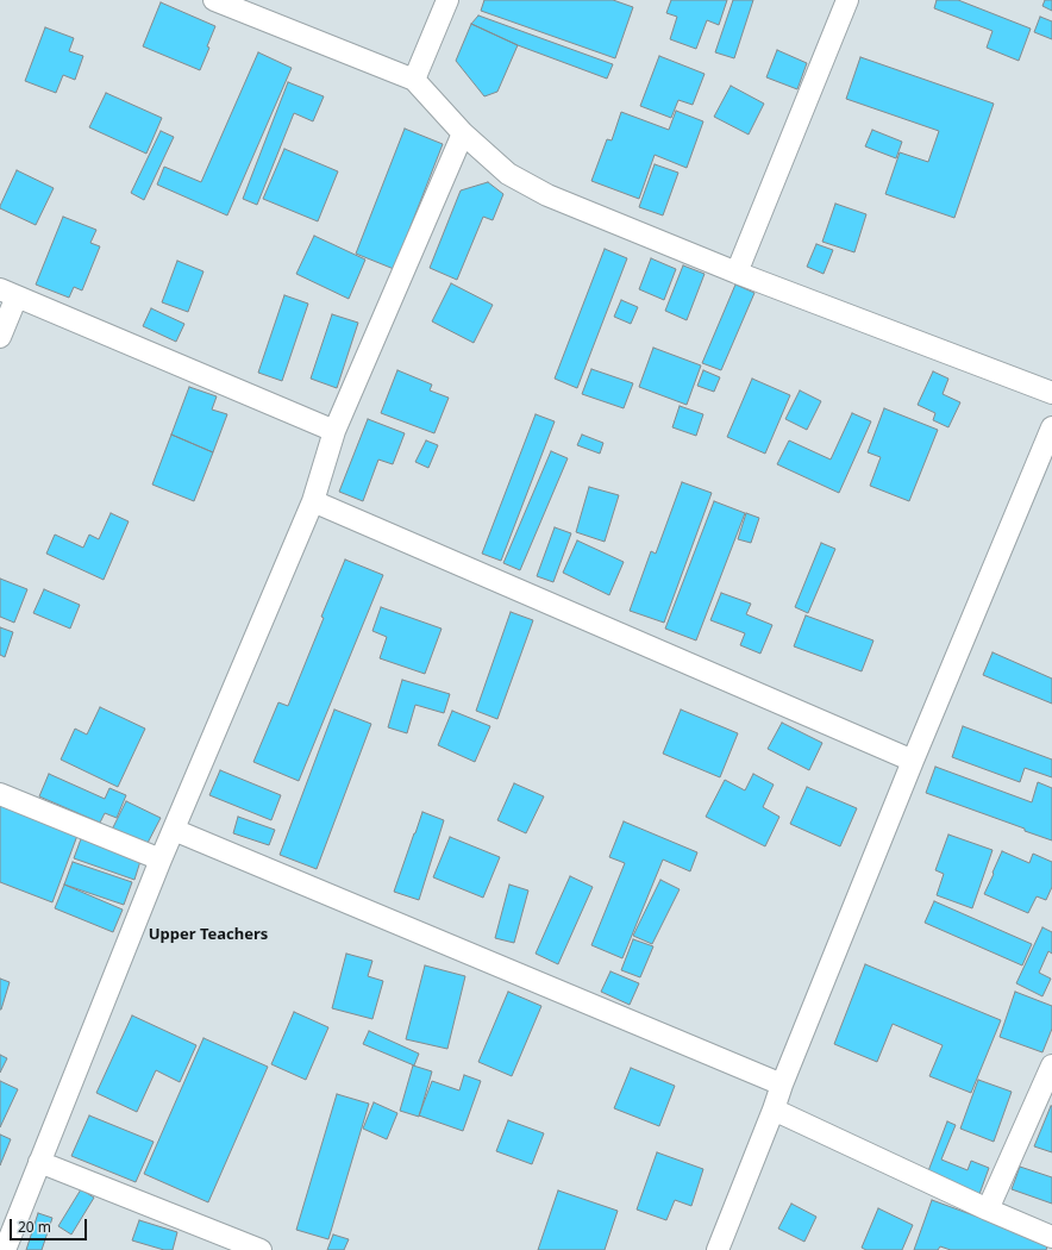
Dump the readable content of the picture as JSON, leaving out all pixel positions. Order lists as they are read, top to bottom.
{
  "districts": ["Upper Teachers"],
  "scale_bar": "20 m"
}
